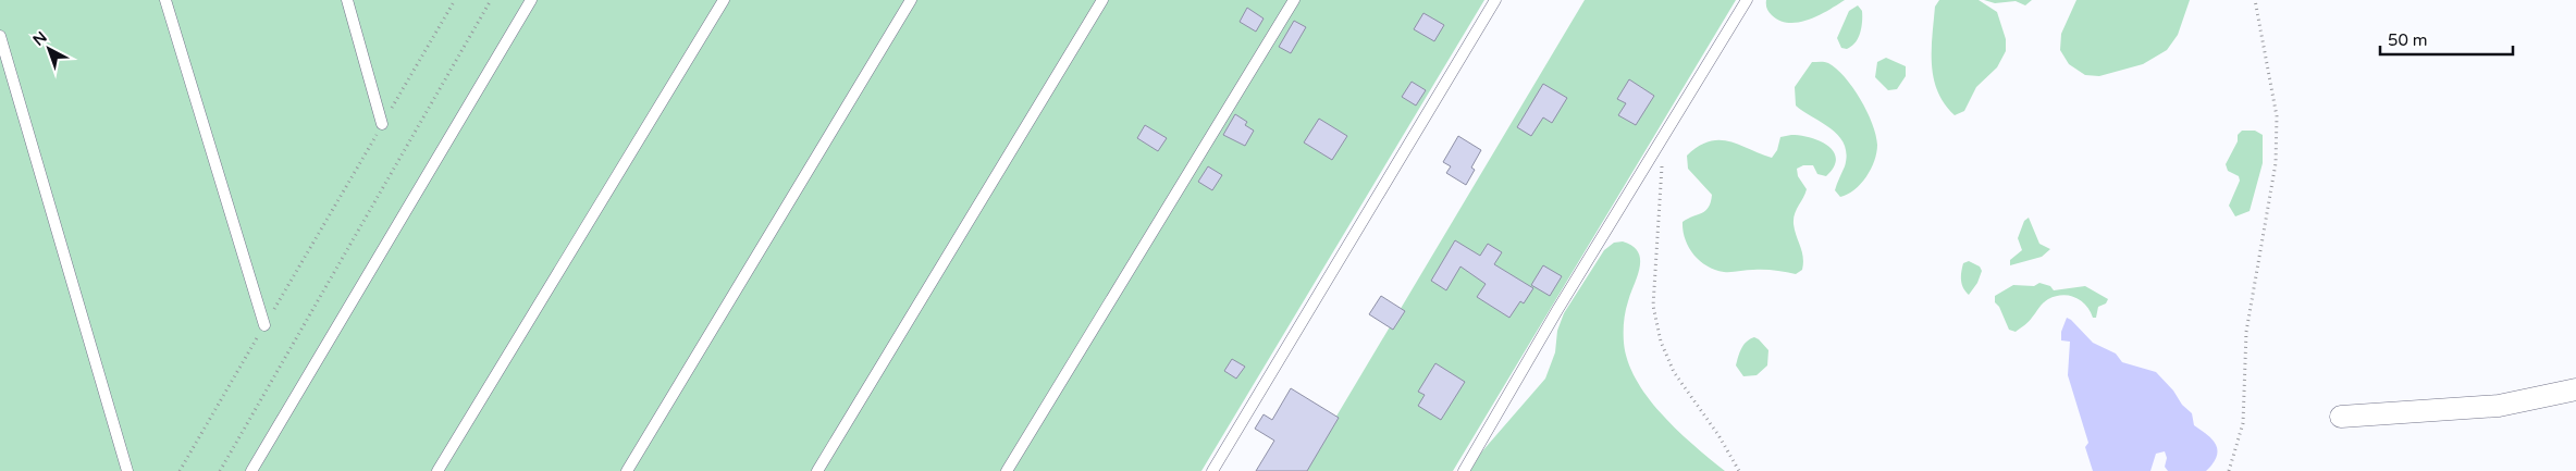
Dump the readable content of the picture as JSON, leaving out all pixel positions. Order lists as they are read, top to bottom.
{
  "scale_bar": "50 m",
  "north": "top left"
}
